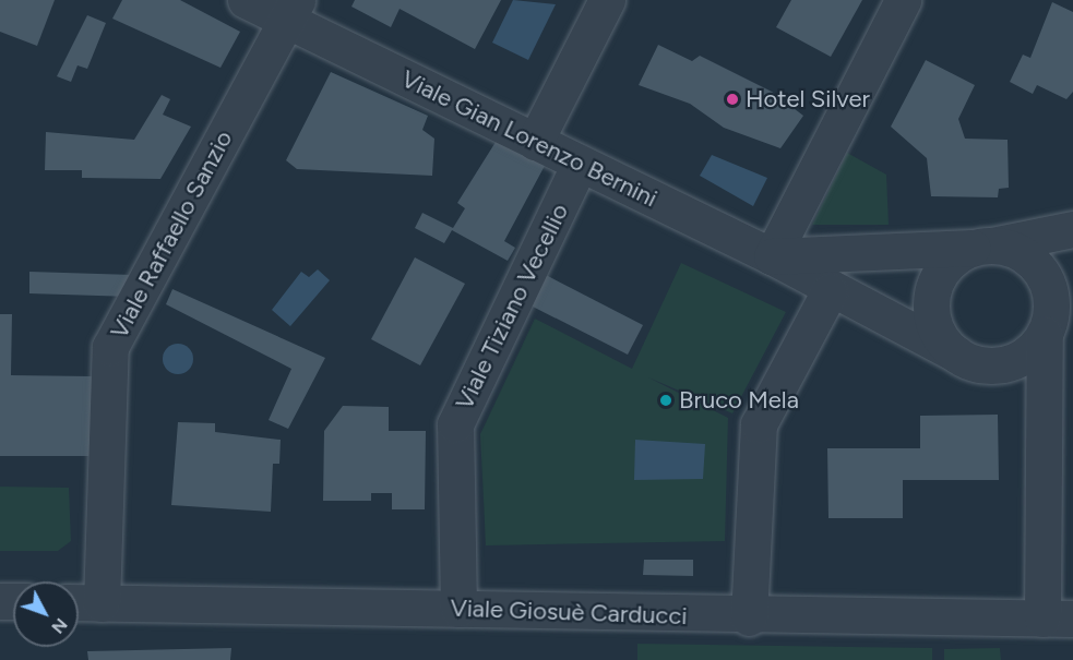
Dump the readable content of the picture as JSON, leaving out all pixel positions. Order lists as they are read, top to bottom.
{
  "streets": {
    "street": [
      "Viale Gian Lorenzo Bernini",
      "Viale Raffaello Sanzio",
      "Viale Tiziano Vecellio",
      "Viale Giosuè Carducci"
    ]
  },
  "crossings": [
    ["Viale Gian Lorenzo Bernini", "Viale Raffaello Sanzio"],
    ["Viale Gian Lorenzo Bernini", "Viale Tiziano Vecellio"],
    ["Viale Raffaello Sanzio", "Viale Giosuè Carducci"],
    ["Viale Tiziano Vecellio", "Viale Giosuè Carducci"]
  ],
  "places": ["Hotel Silver", "Bruco Mela"],
  "north": "bottom right"
}
